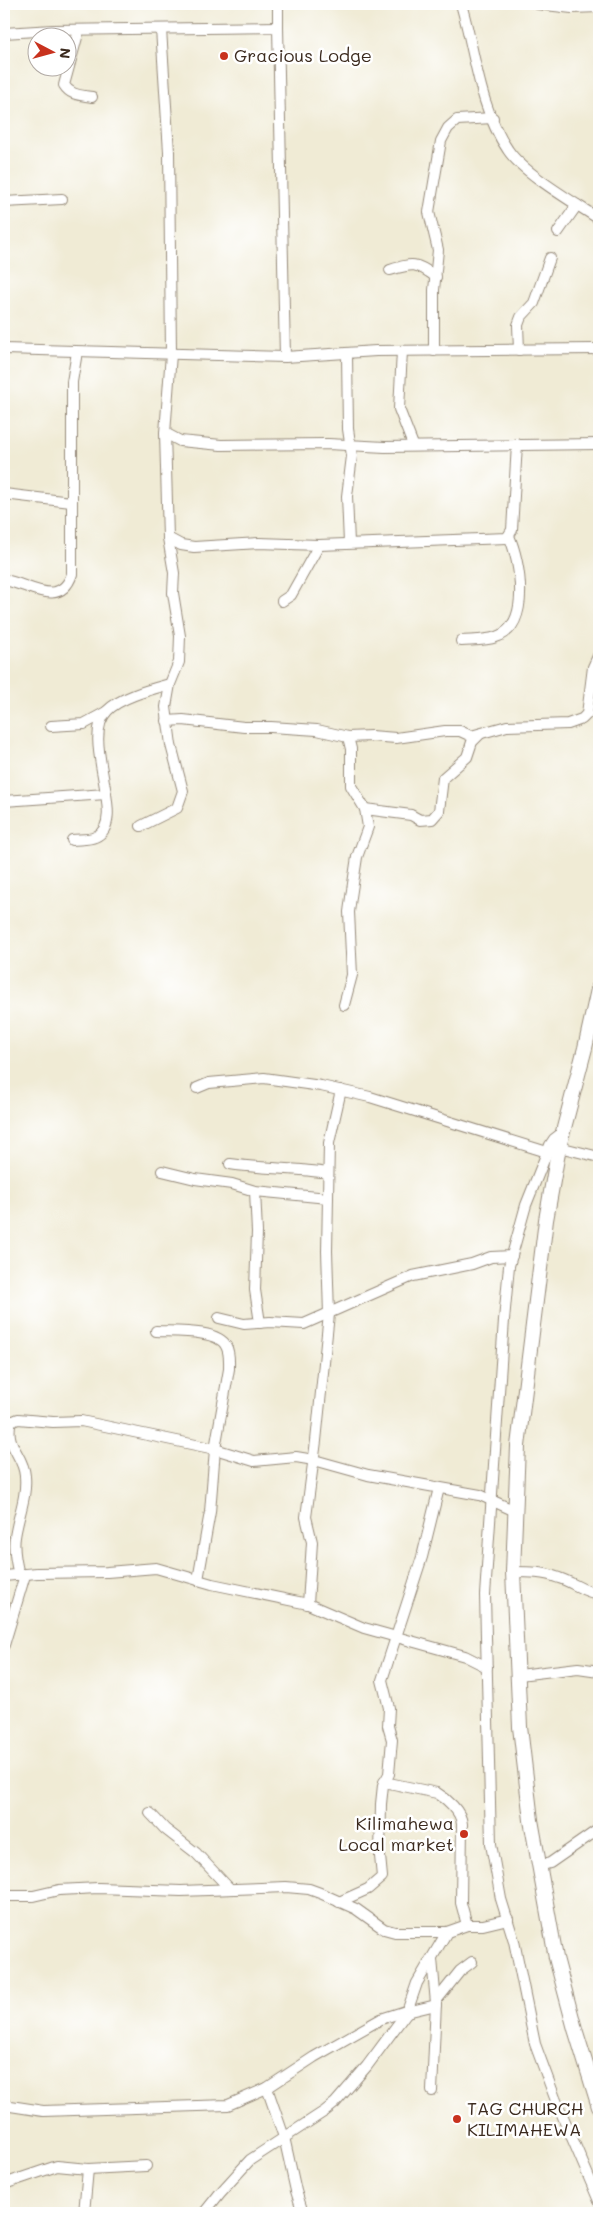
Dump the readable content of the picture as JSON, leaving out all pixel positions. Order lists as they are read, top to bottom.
{
  "places": ["Gracious Lodge", "Kilimahewa Local market", "TAG CHURCH KILIMAHEWA"],
  "north": "right"
}
